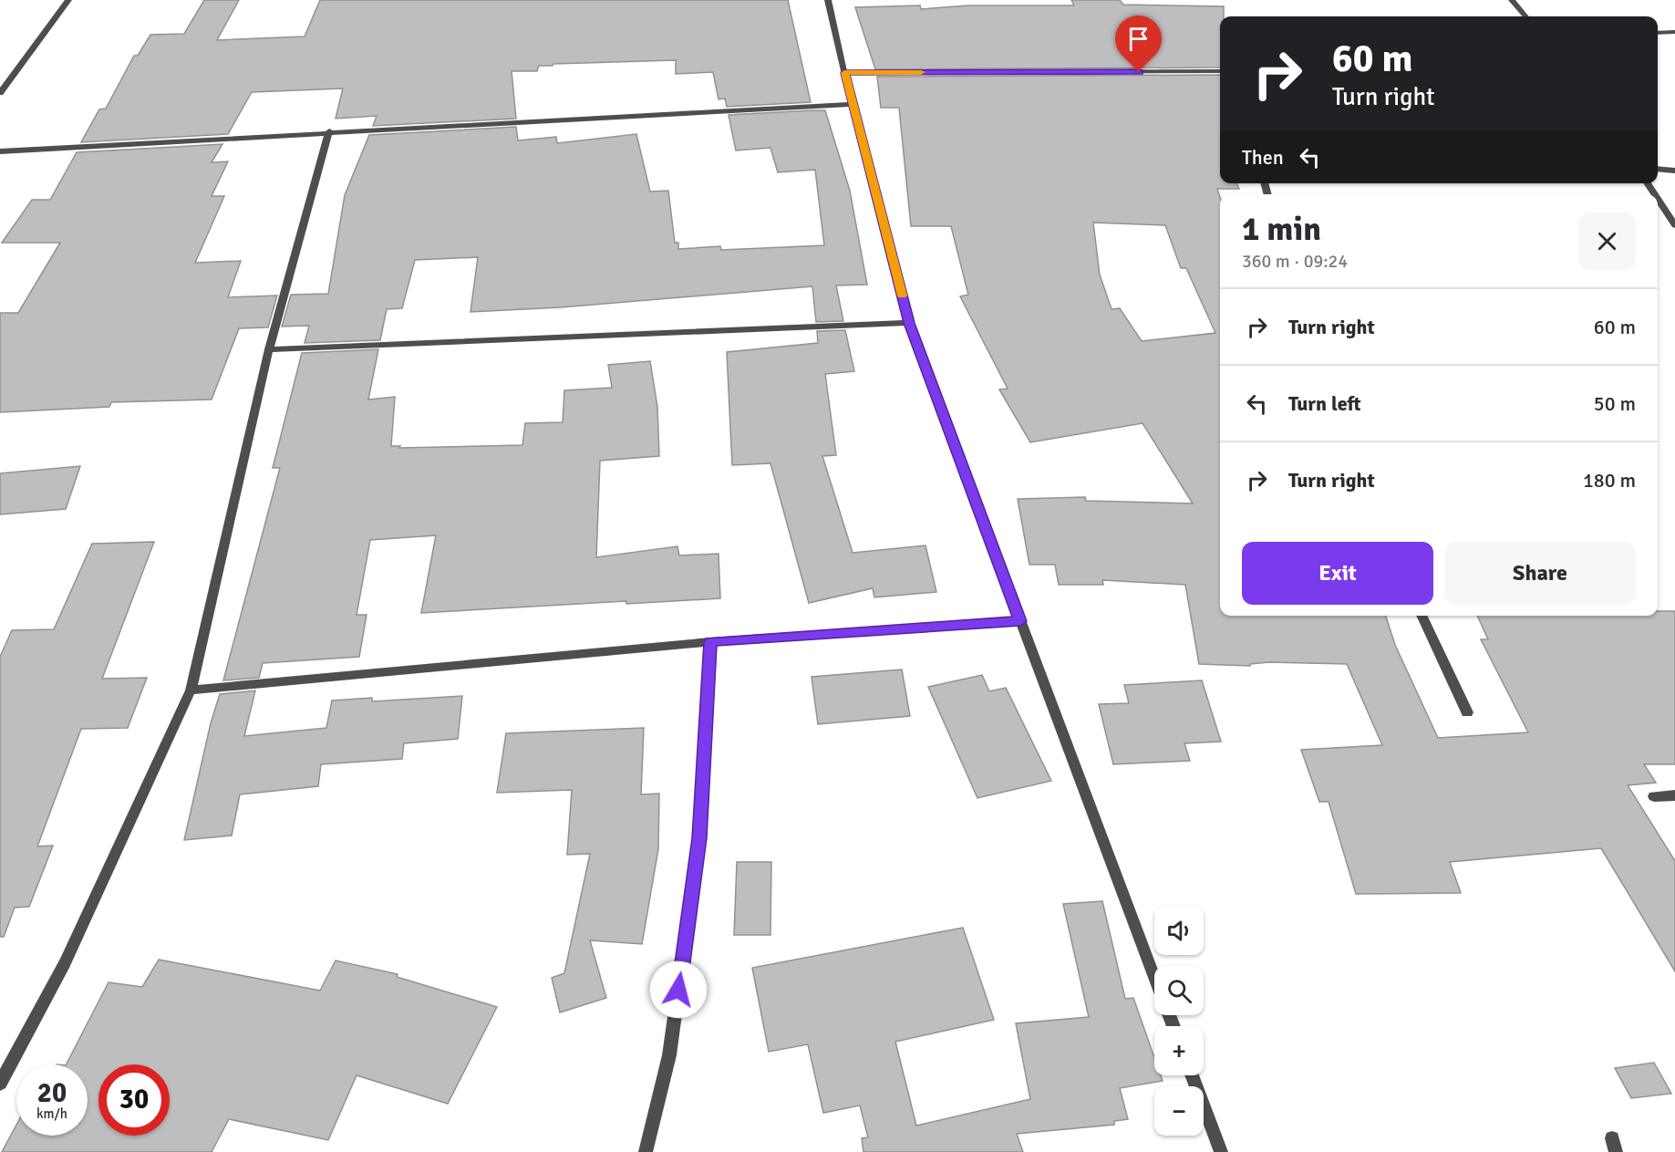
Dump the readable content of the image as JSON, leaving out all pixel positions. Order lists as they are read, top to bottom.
{
  "page": {
    "turn": ["60 m", "Turn right"],
    "then": "Then",
    "heading": ["1 min", "360 m · 09:24"],
    "list": [
      {
        "name": "Turn right",
        "value": "60 m"
      },
      {
        "name": "Turn left",
        "value": "50 m"
      },
      {
        "name": "Turn right",
        "value": "180 m"
      }
    ],
    "buttons": ["Exit", "Share"],
    "map_buttons": ["+", "−"],
    "speed": "20 km/h",
    "limit": "30"
  }
}
